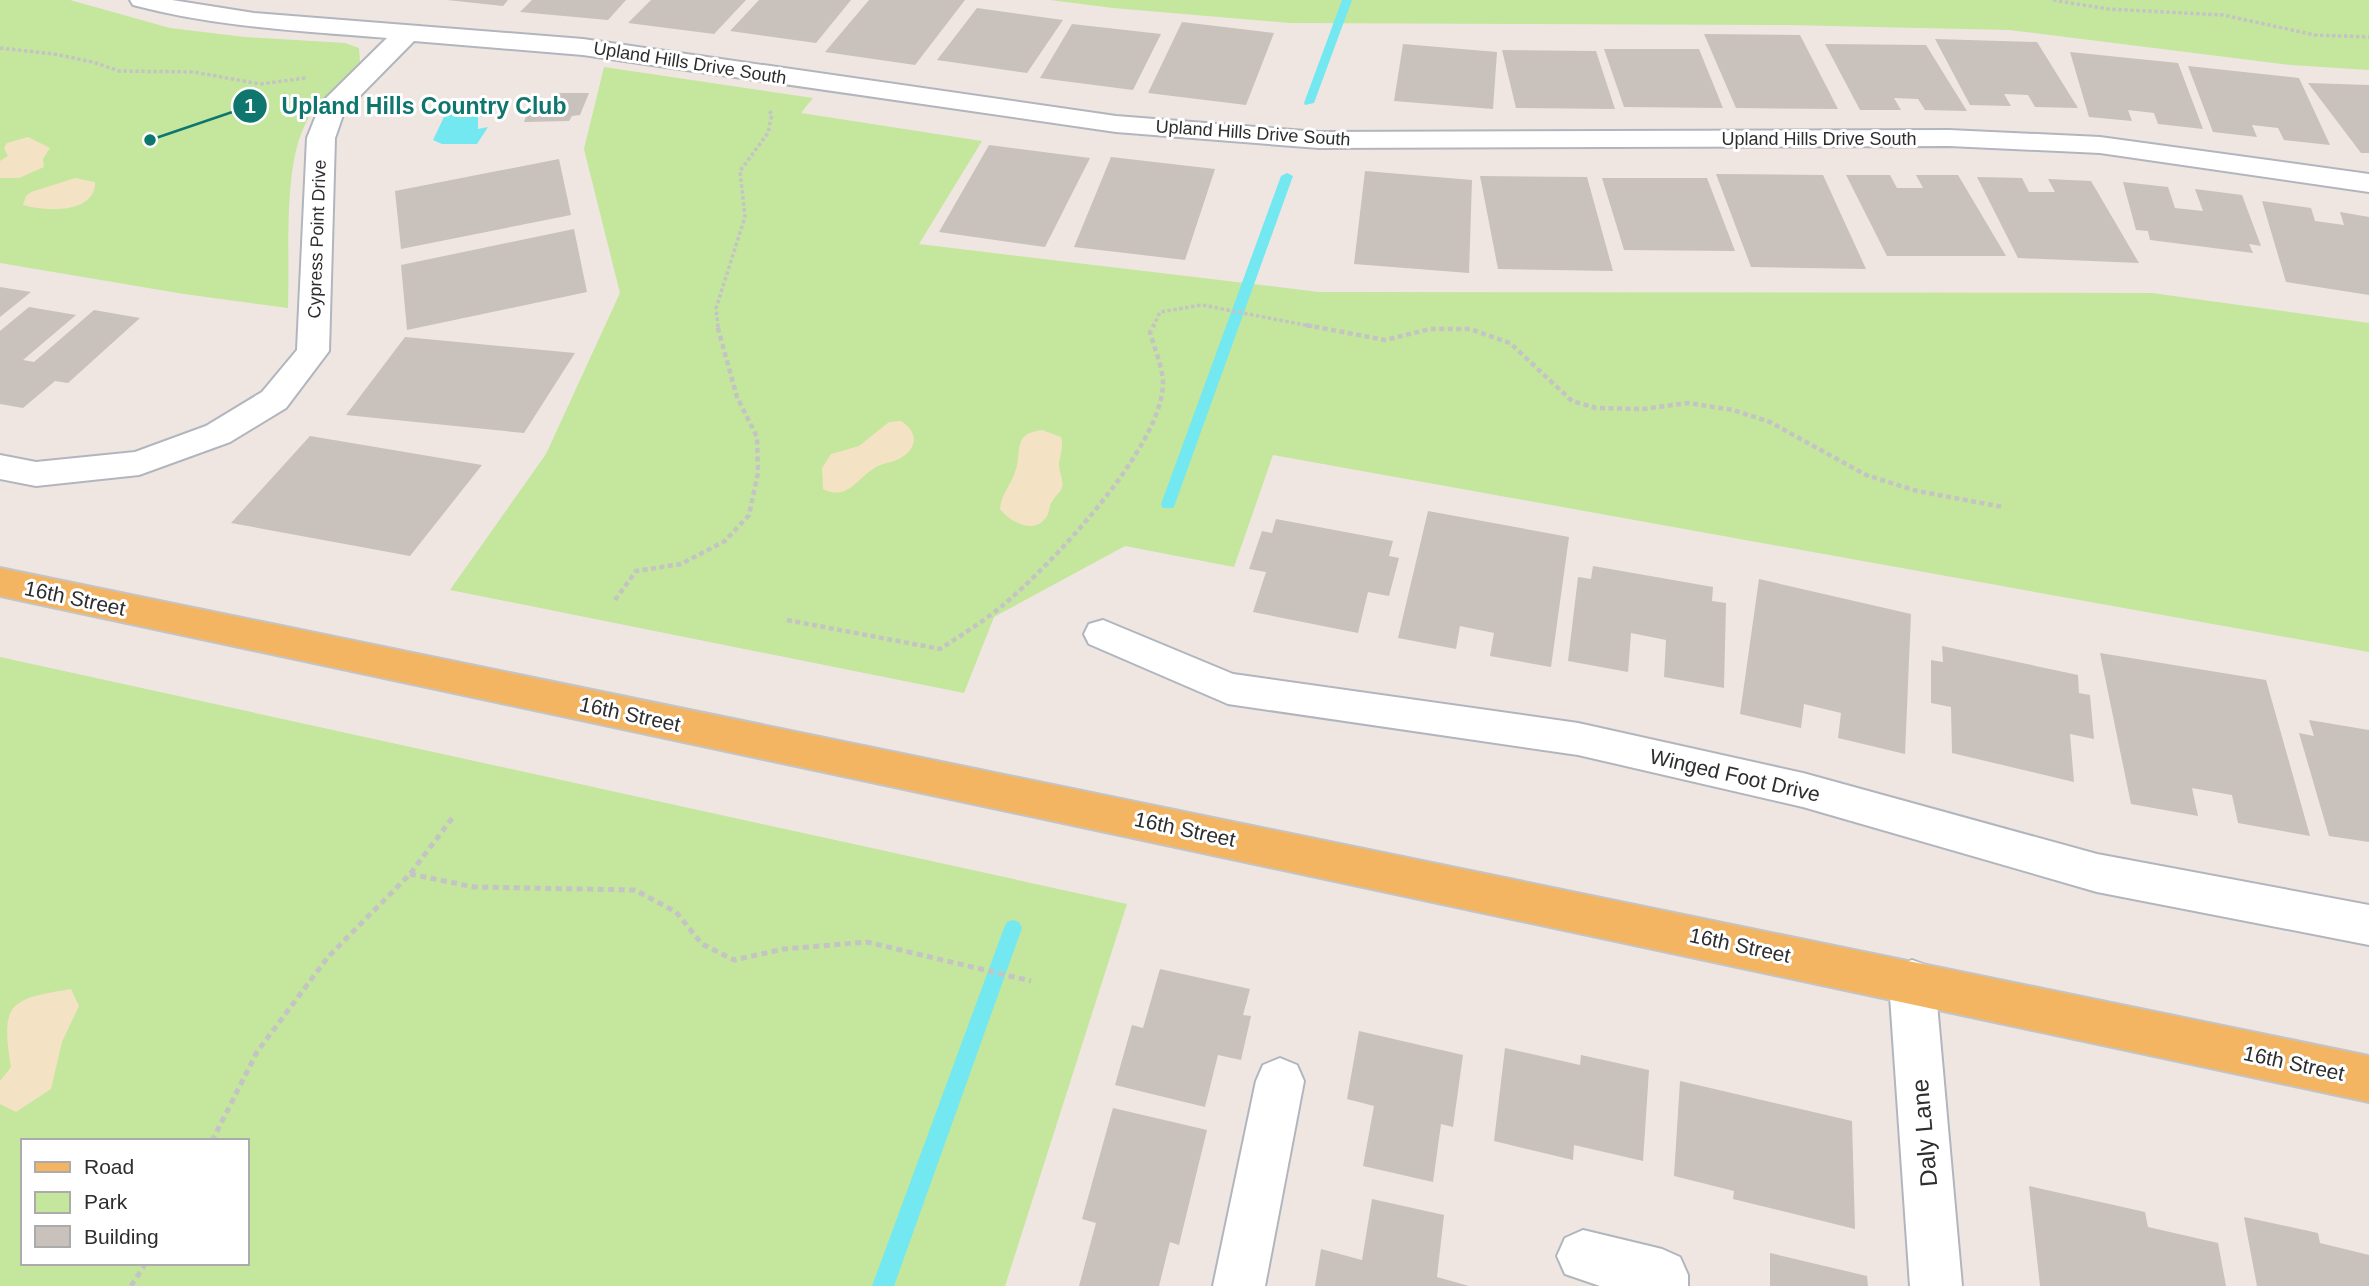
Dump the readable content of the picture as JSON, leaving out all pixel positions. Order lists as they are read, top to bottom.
{
  "streets": {
    "main road": ["16th Street"],
    "street": [
      "Upland Hills Drive South",
      "Cypress Point Drive",
      "Winged Foot Drive",
      "Daly Lane"
    ]
  },
  "crossings": [
    ["Upland Hills Drive South", "Cypress Point Drive"],
    ["16th Street", "Daly Lane"]
  ],
  "places": ["Upland Hills Country Club"],
  "legend": ["Road", "Park", "Building"]
}
